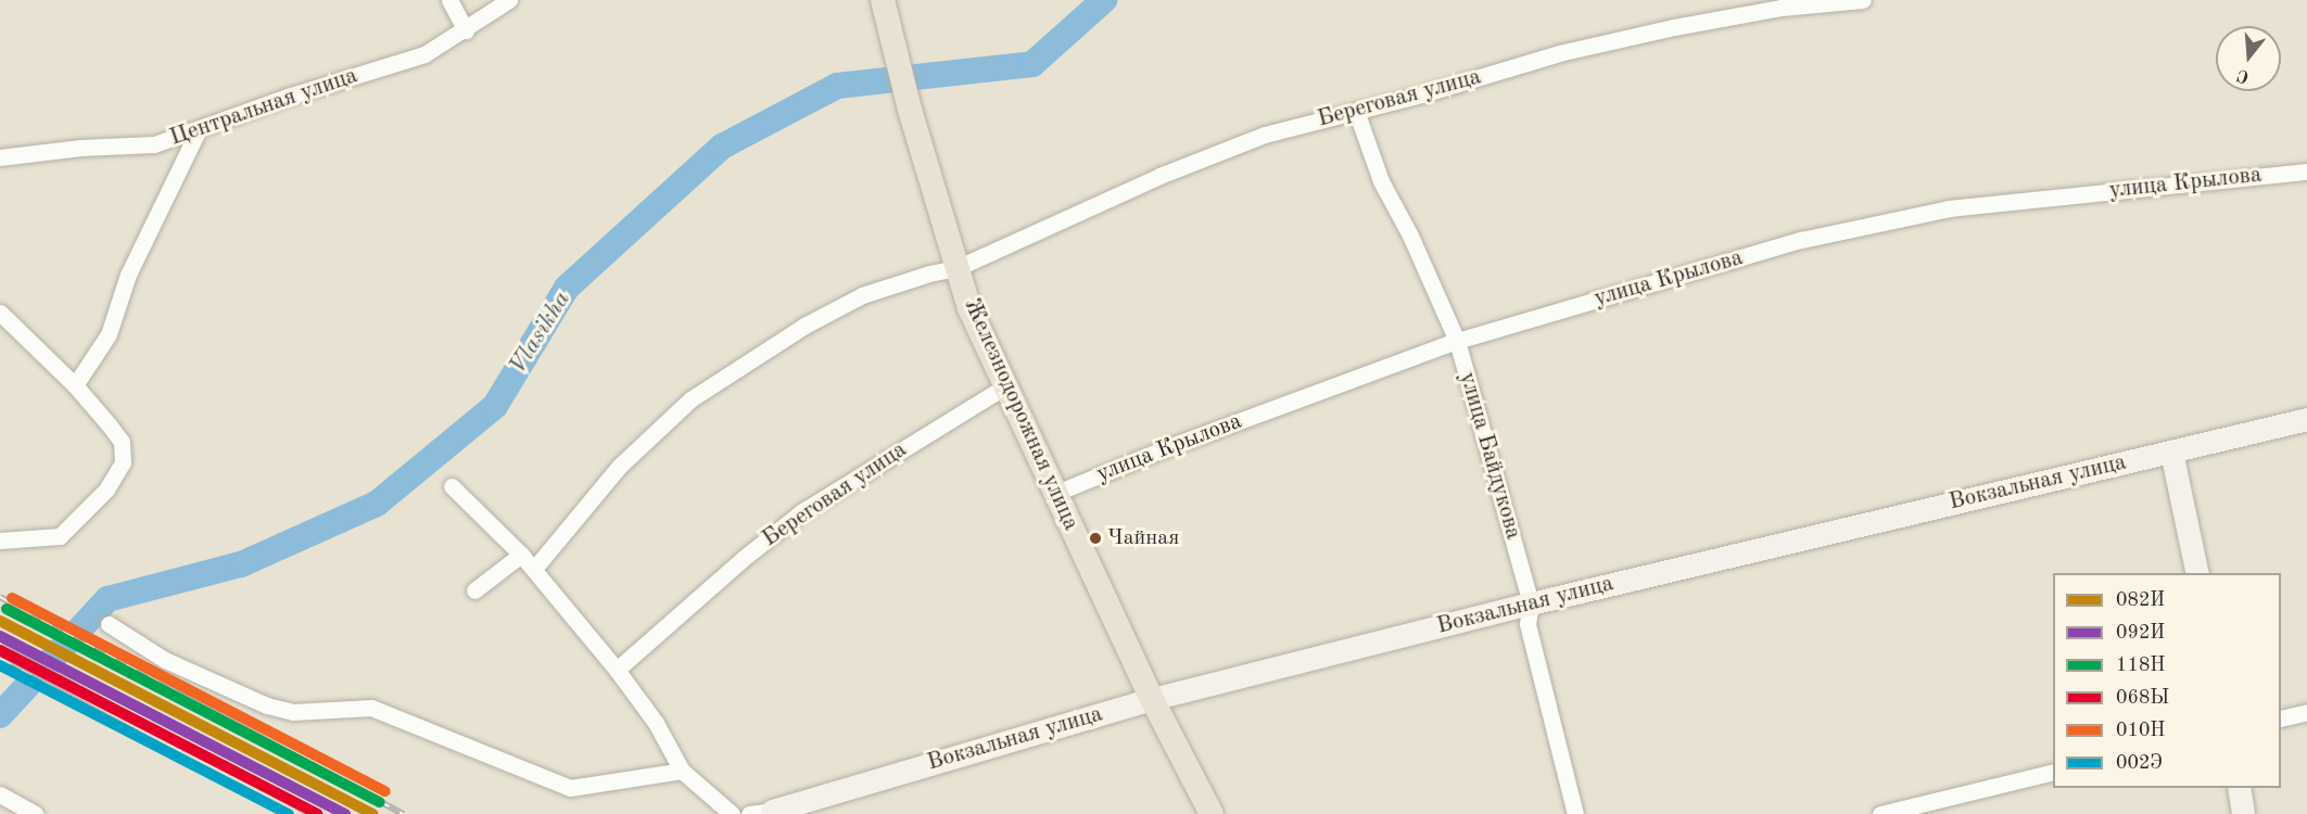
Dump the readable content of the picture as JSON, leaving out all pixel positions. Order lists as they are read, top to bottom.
{
  "streets": {
    "main road": ["Железнодорожная улица"],
    "street": [
      "Береговая улица",
      "Центральная улица",
      "улица Крылова",
      "улица Байдукова",
      "Вокзальная улица"
    ]
  },
  "crossings": [
    ["Береговая улица", "Железнодорожная улица"],
    ["Береговая улица", "улица Байдукова"],
    ["улица Крылова", "Железнодорожная улица"],
    ["улица Крылова", "улица Байдукова"],
    ["Железнодорожная улица", "Вокзальная улица"],
    ["улица Байдукова", "Вокзальная улица"]
  ],
  "water": ["Vlasikha"],
  "places": ["Чайная"],
  "lines": [
    "transit line 010Н",
    "transit line 118Н",
    "transit line 082И",
    "transit line 092И",
    "transit line 068Ы",
    "transit line 002Э"
  ],
  "legend": [
    "082И",
    "092И",
    "118Н",
    "068Ы",
    "010Н",
    "002Э"
  ],
  "north": "bottom"
}
